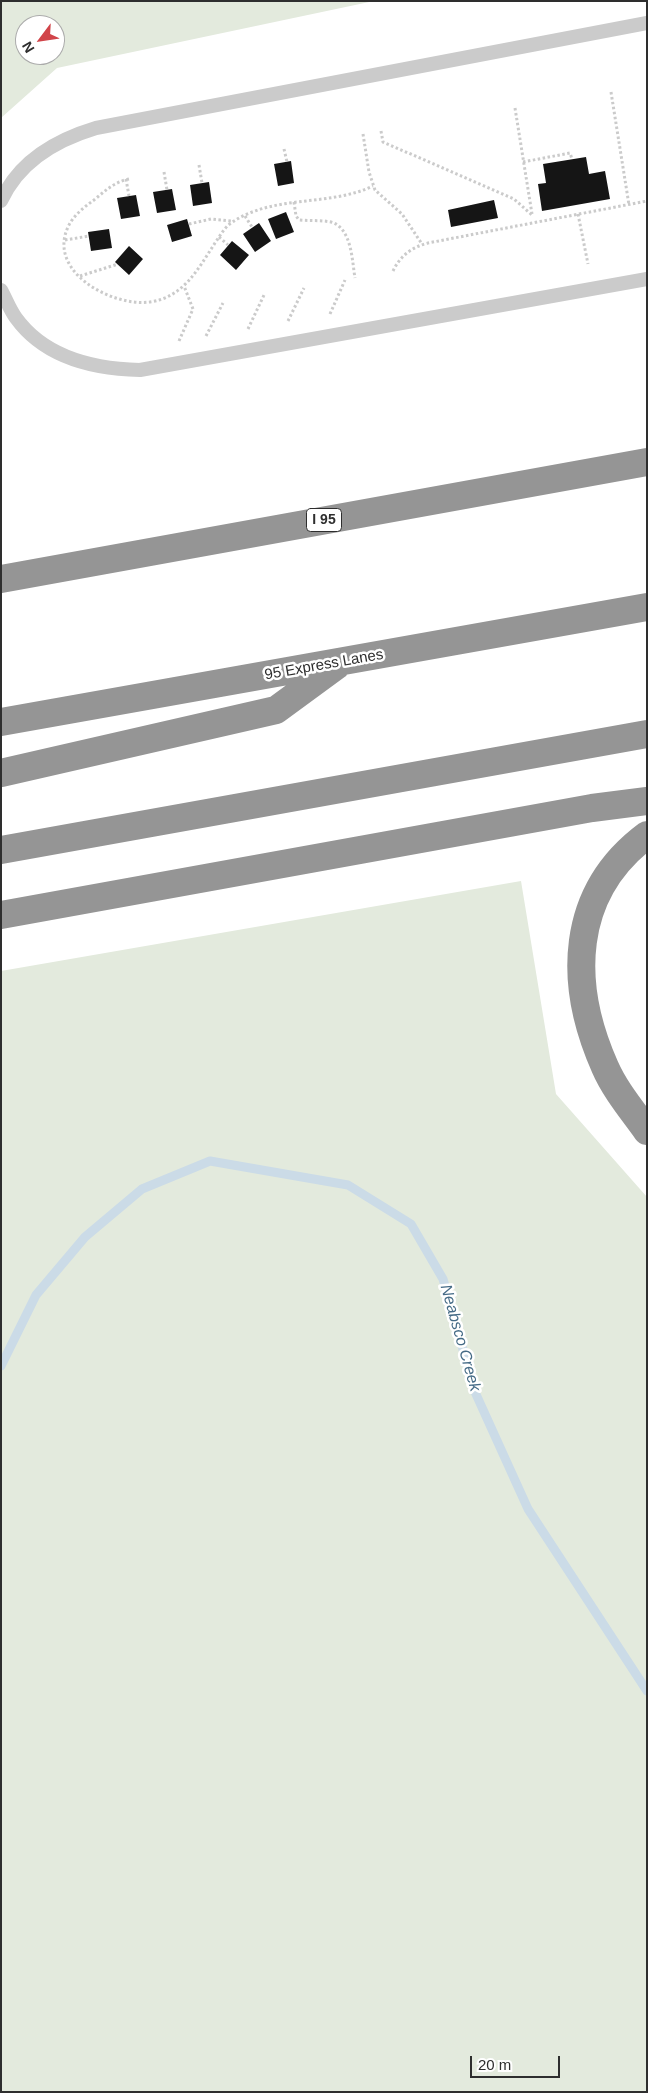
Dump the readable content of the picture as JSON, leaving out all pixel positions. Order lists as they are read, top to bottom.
{
  "streets": {
    "highway": ["I 95", "95 Express Lanes"]
  },
  "water": ["Neabsco Creek"],
  "scale_bar": "20 m",
  "north": "bottom left"
}
